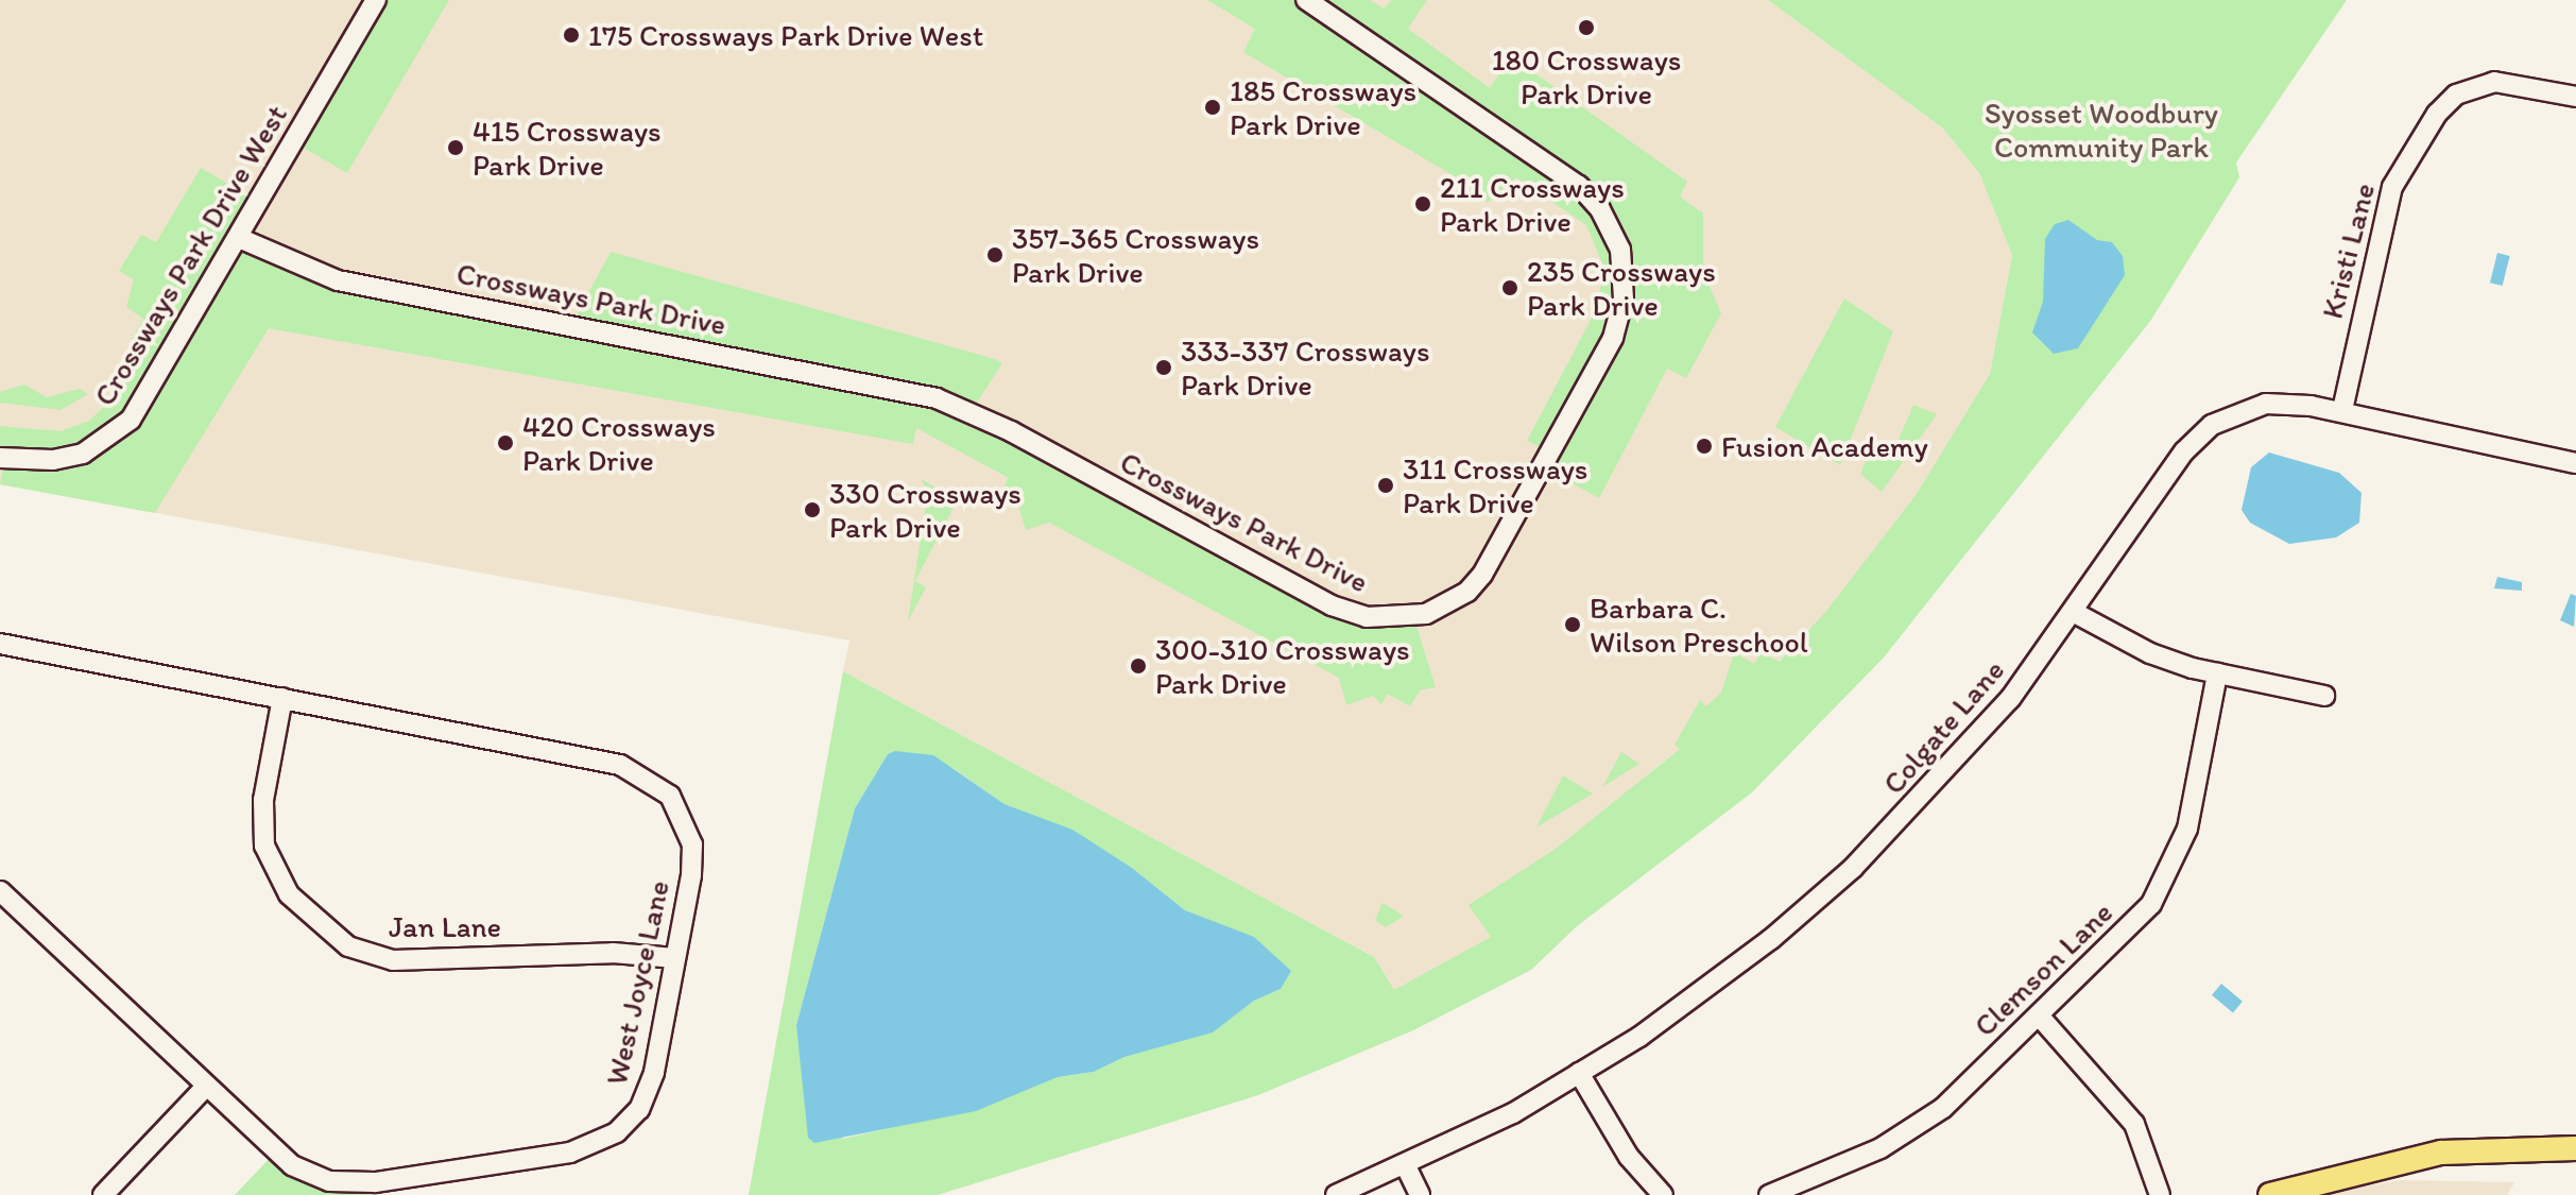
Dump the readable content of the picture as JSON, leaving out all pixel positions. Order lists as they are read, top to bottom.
{
  "streets": {
    "street": [
      "Kristi Lane",
      "Crossways Park Drive West",
      "Crossways Park Drive",
      "Colgate Lane",
      "Jan Lane",
      "Clemson Lane",
      "West Joyce Lane"
    ]
  },
  "crossings": [
    ["Kristi Lane", "Colgate Lane"],
    ["Crossways Park Drive West", "Crossways Park Drive"],
    ["Jan Lane", "West Joyce Lane"]
  ],
  "parks": ["Syosset Woodbury Community Park"],
  "places": [
    "180 Crossways Park Drive",
    "175 Crossways Park Drive West",
    "185 Crossways Park Drive",
    "415 Crossways Park Drive",
    "211 Crossways Park Drive",
    "357-365 Crossways Park Drive",
    "235 Crossways Park Drive",
    "333-337 Crossways Park Drive",
    "420 Crossways Park Drive",
    "Fusion Academy",
    "311 Crossways Park Drive",
    "330 Crossways Park Drive",
    "Barbara C. Wilson Preschool",
    "300-310 Crossways Park Drive"
  ]
}
